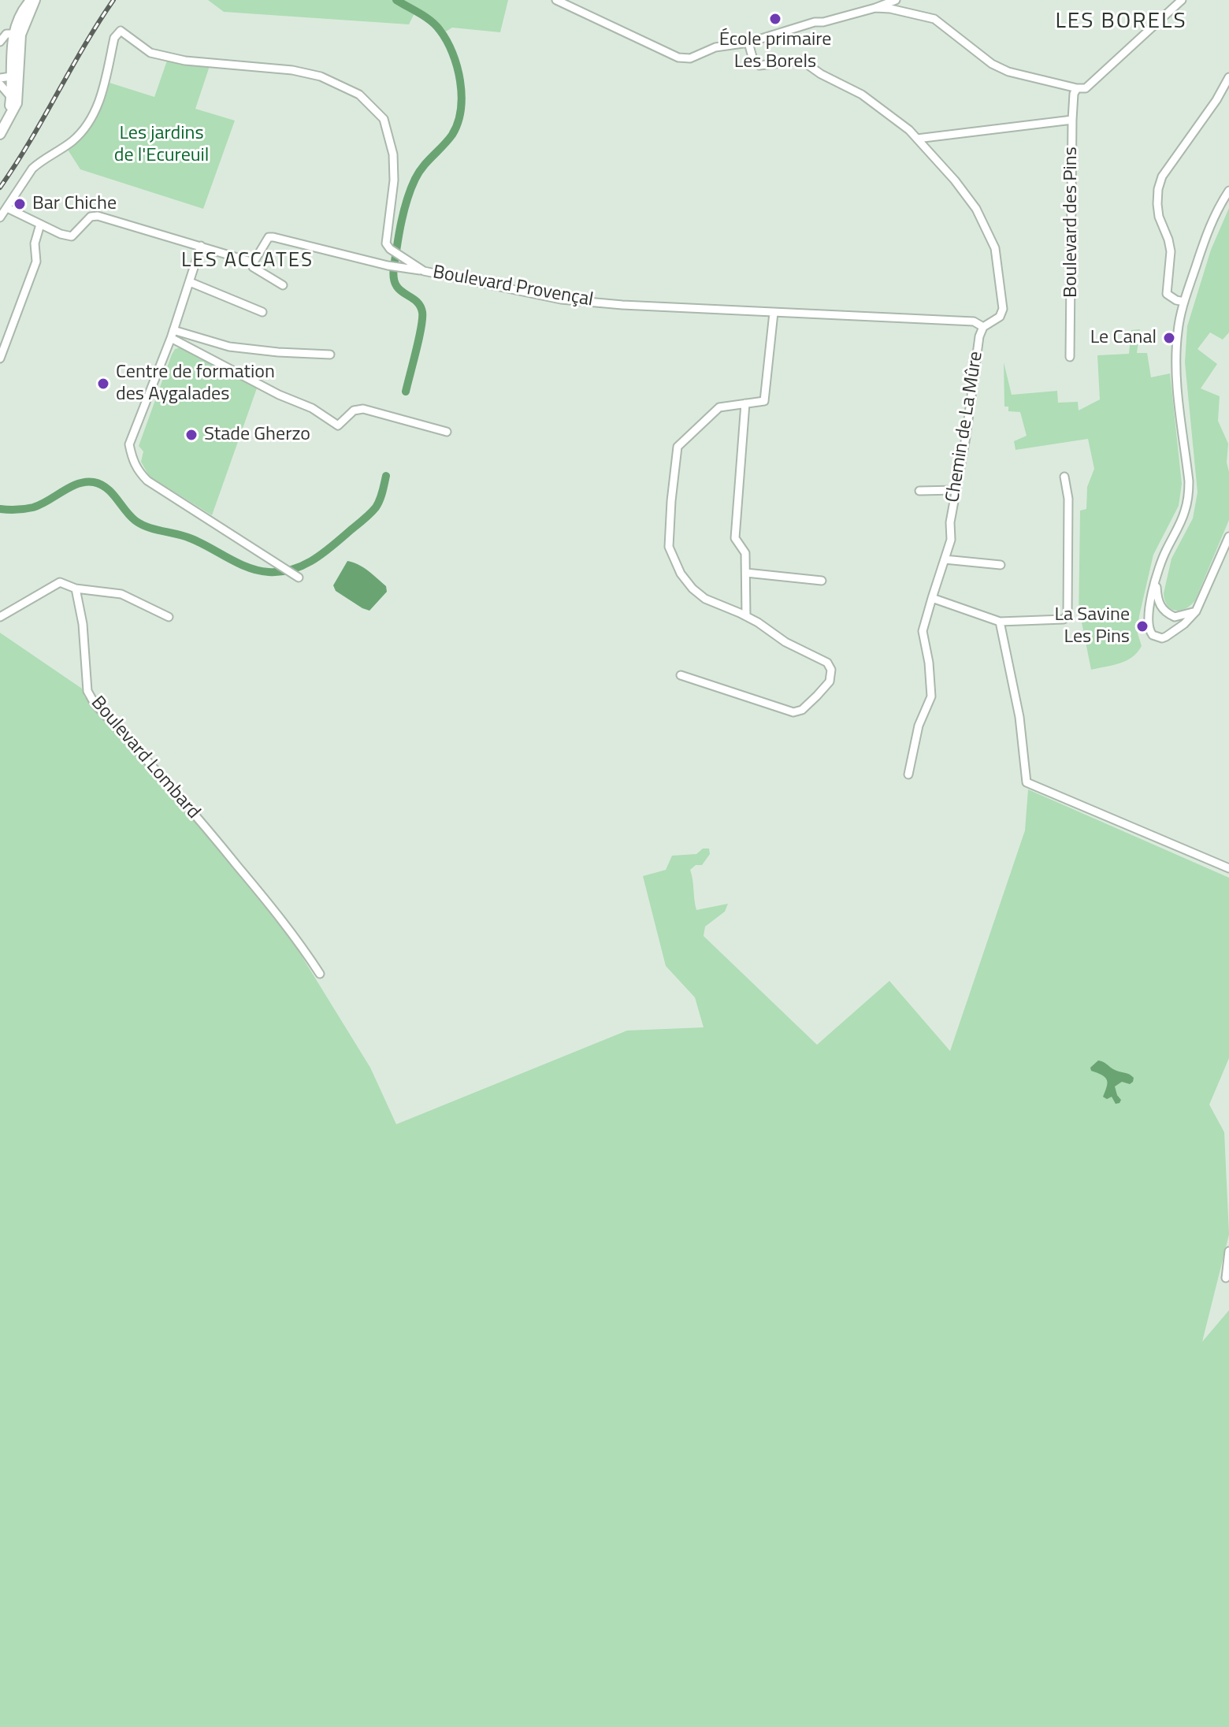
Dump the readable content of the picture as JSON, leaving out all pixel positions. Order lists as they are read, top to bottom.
{
  "streets": {
    "street": [
      "Boulevard des Pins",
      "Boulevard Provençal",
      "Chemin de La Mûre",
      "Boulevard Lombard"
    ]
  },
  "crossings": [
    ["Boulevard Provençal", "Chemin de La Mûre"]
  ],
  "districts": ["LES BORELS", "LES ACCATES"],
  "parks": ["Les jardins de l'Ecureuil"],
  "places": [
    "École primaire Les Borels",
    "Bar Chiche",
    "Le Canal",
    "Centre de formation des Aygalades",
    "Stade Gherzo",
    "La Savine Les Pins"
  ]
}
